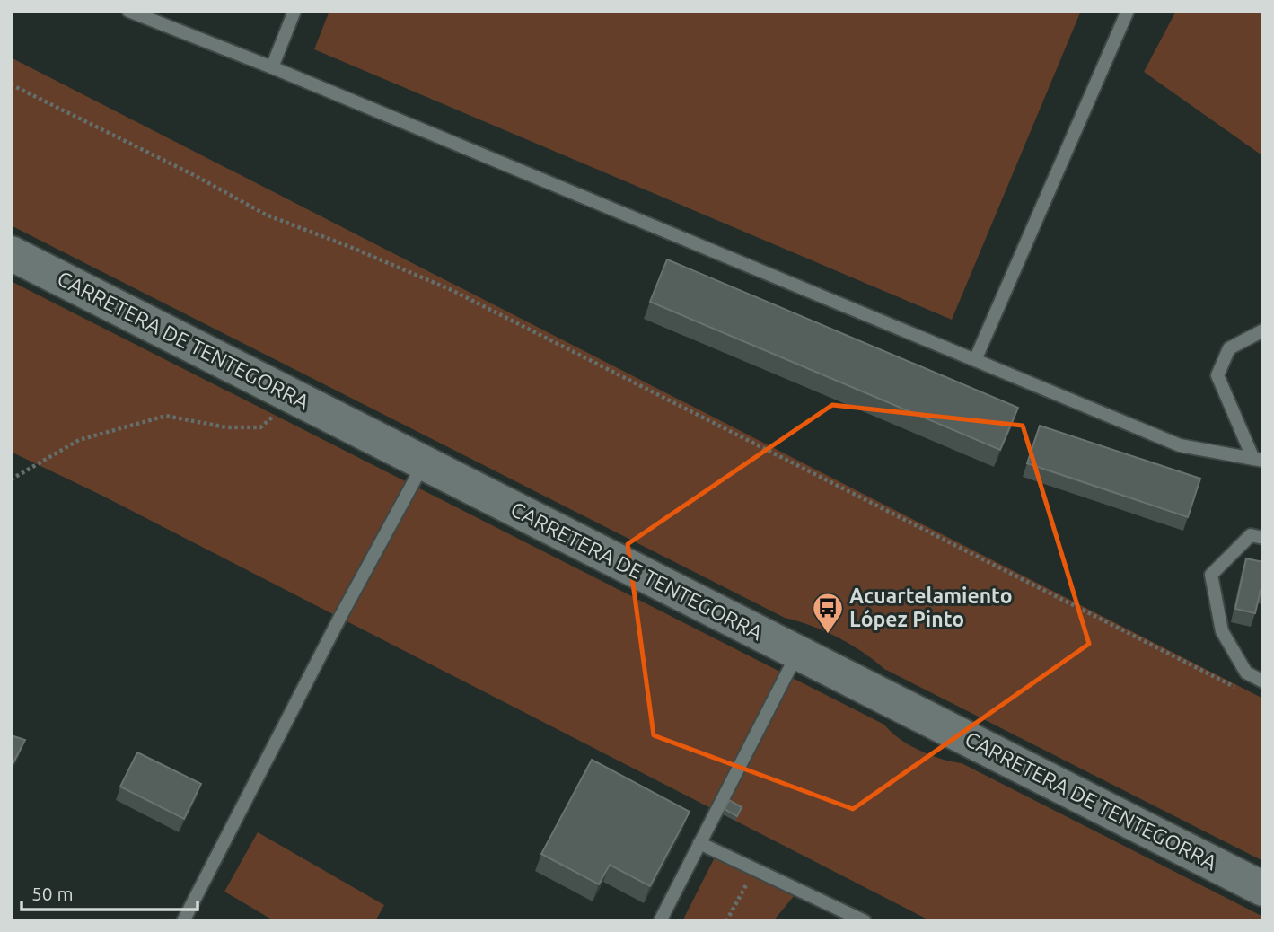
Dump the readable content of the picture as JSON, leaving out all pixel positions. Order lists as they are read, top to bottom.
{
  "streets": {
    "main road": ["CARRETERA DE TENTEGORRA"]
  },
  "places": {
    "bus stop": ["Acuartelamiento López Pinto"]
  },
  "scale_bar": "50 m"
}
